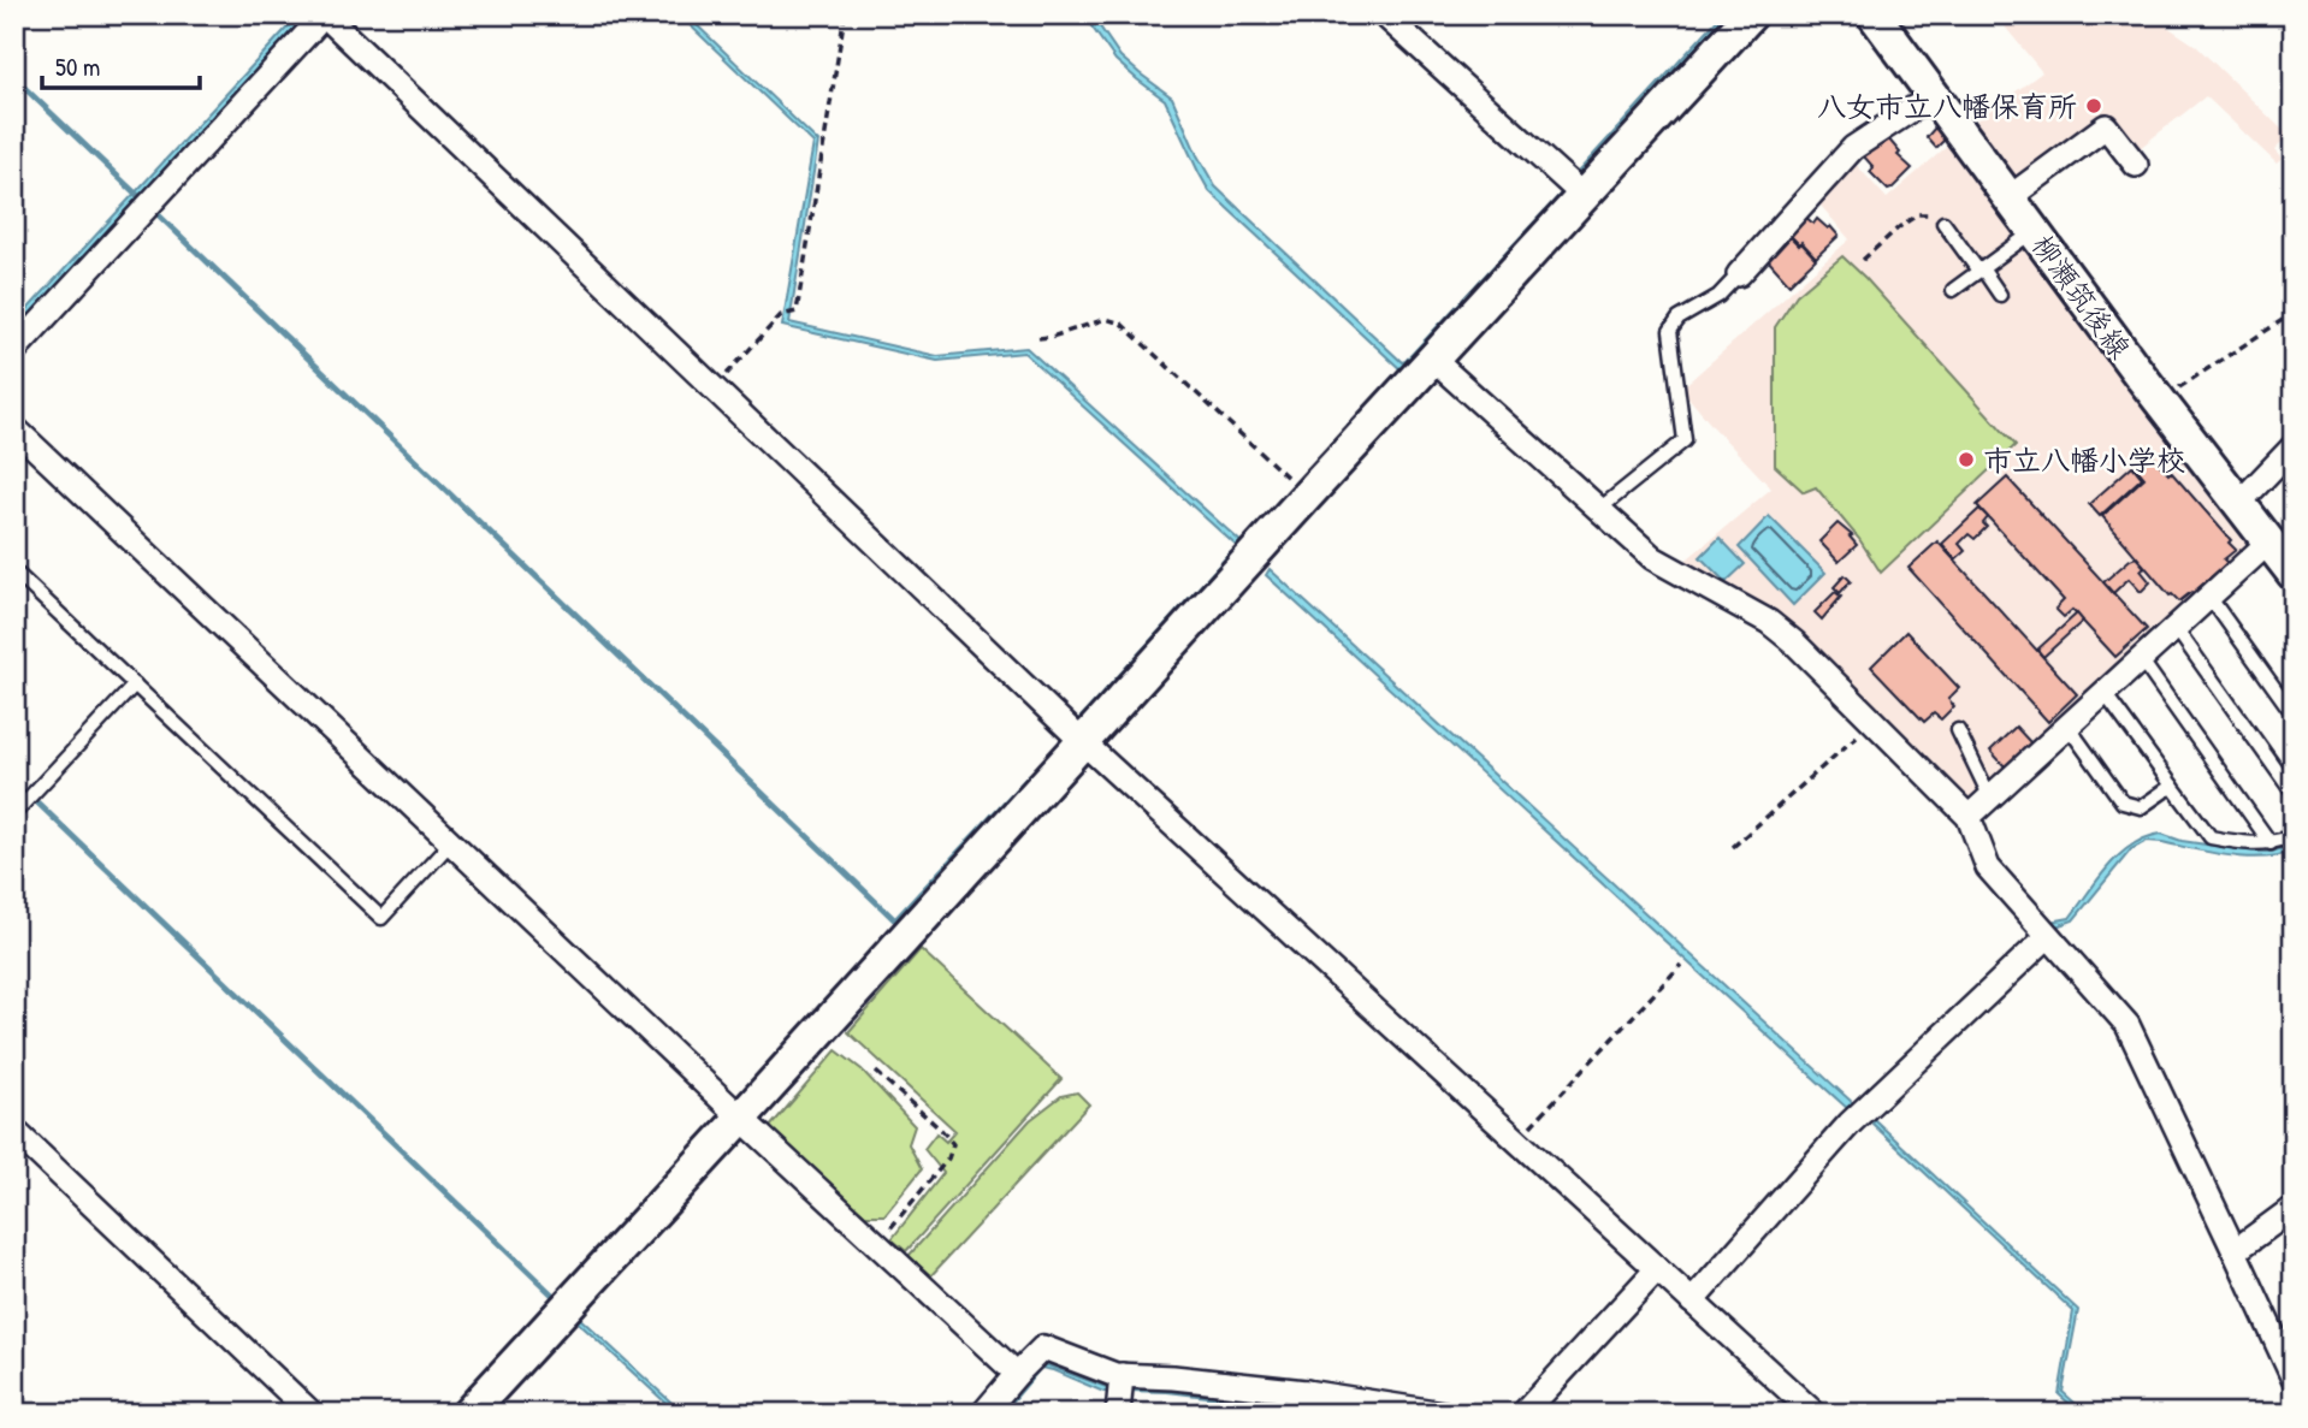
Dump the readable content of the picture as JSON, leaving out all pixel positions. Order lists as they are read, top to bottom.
{
  "streets": {
    "street": ["柳瀬筑後線"]
  },
  "places": ["八女市立八幡保育所", "市立八幡小学校"],
  "scale_bar": "50 m"
}
